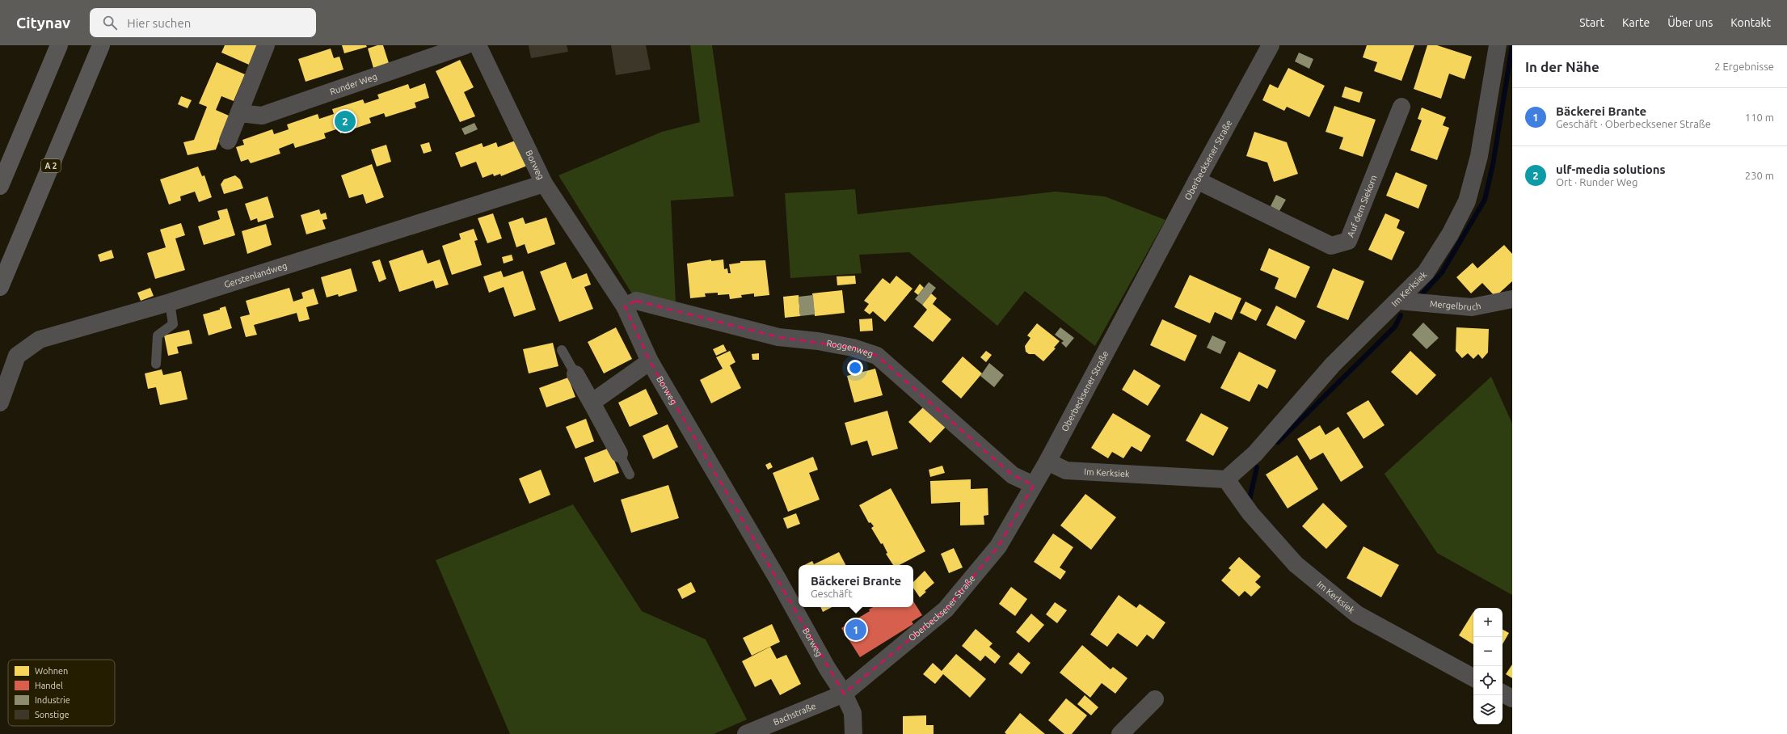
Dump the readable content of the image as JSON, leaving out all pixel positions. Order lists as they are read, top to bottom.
{
  "streets": {
    "highway": ["A 2"],
    "street": [
      "Runder Weg",
      "Oberbecksener Straße",
      "Borweg",
      "Auf dem Siekorn",
      "Gerstenlandweg",
      "Im Kerksiek",
      "Mergelbruch",
      "Roggenweg",
      "Bachstraße"
    ]
  },
  "crossings": [
    ["Oberbecksener Straße", "Borweg"],
    ["Oberbecksener Straße", "Auf dem Siekorn"],
    ["Oberbecksener Straße", "Im Kerksiek"],
    ["Oberbecksener Straße", "Roggenweg"],
    ["Oberbecksener Straße", "Bachstraße"],
    ["Borweg", "Gerstenlandweg"],
    ["Borweg", "Roggenweg"],
    ["Borweg", "Bachstraße"],
    ["Im Kerksiek", "Mergelbruch"]
  ],
  "legend": [
    "Wohnen",
    "Handel",
    "Industrie",
    "Sonstige"
  ],
  "page": {
    "header": "Citynav",
    "search": "Hier suchen",
    "nav": [
      "Start",
      "Karte",
      "Über uns",
      "Kontakt"
    ],
    "heading": ["In der Nähe", "2 Ergebnisse"],
    "list": [
      {
        "mark": "1",
        "name": "Bäckerei Brante",
        "note": "Geschäft · Oberbecksener Straße",
        "value": "110 m"
      },
      {
        "mark": "2",
        "name": "ulf-media solutions",
        "note": "Ort · Runder Weg",
        "value": "230 m"
      }
    ],
    "pins": ["2", "1"],
    "popup": ["Bäckerei Brante", "Geschäft"],
    "map_buttons": ["+", "−"]
  }
}
